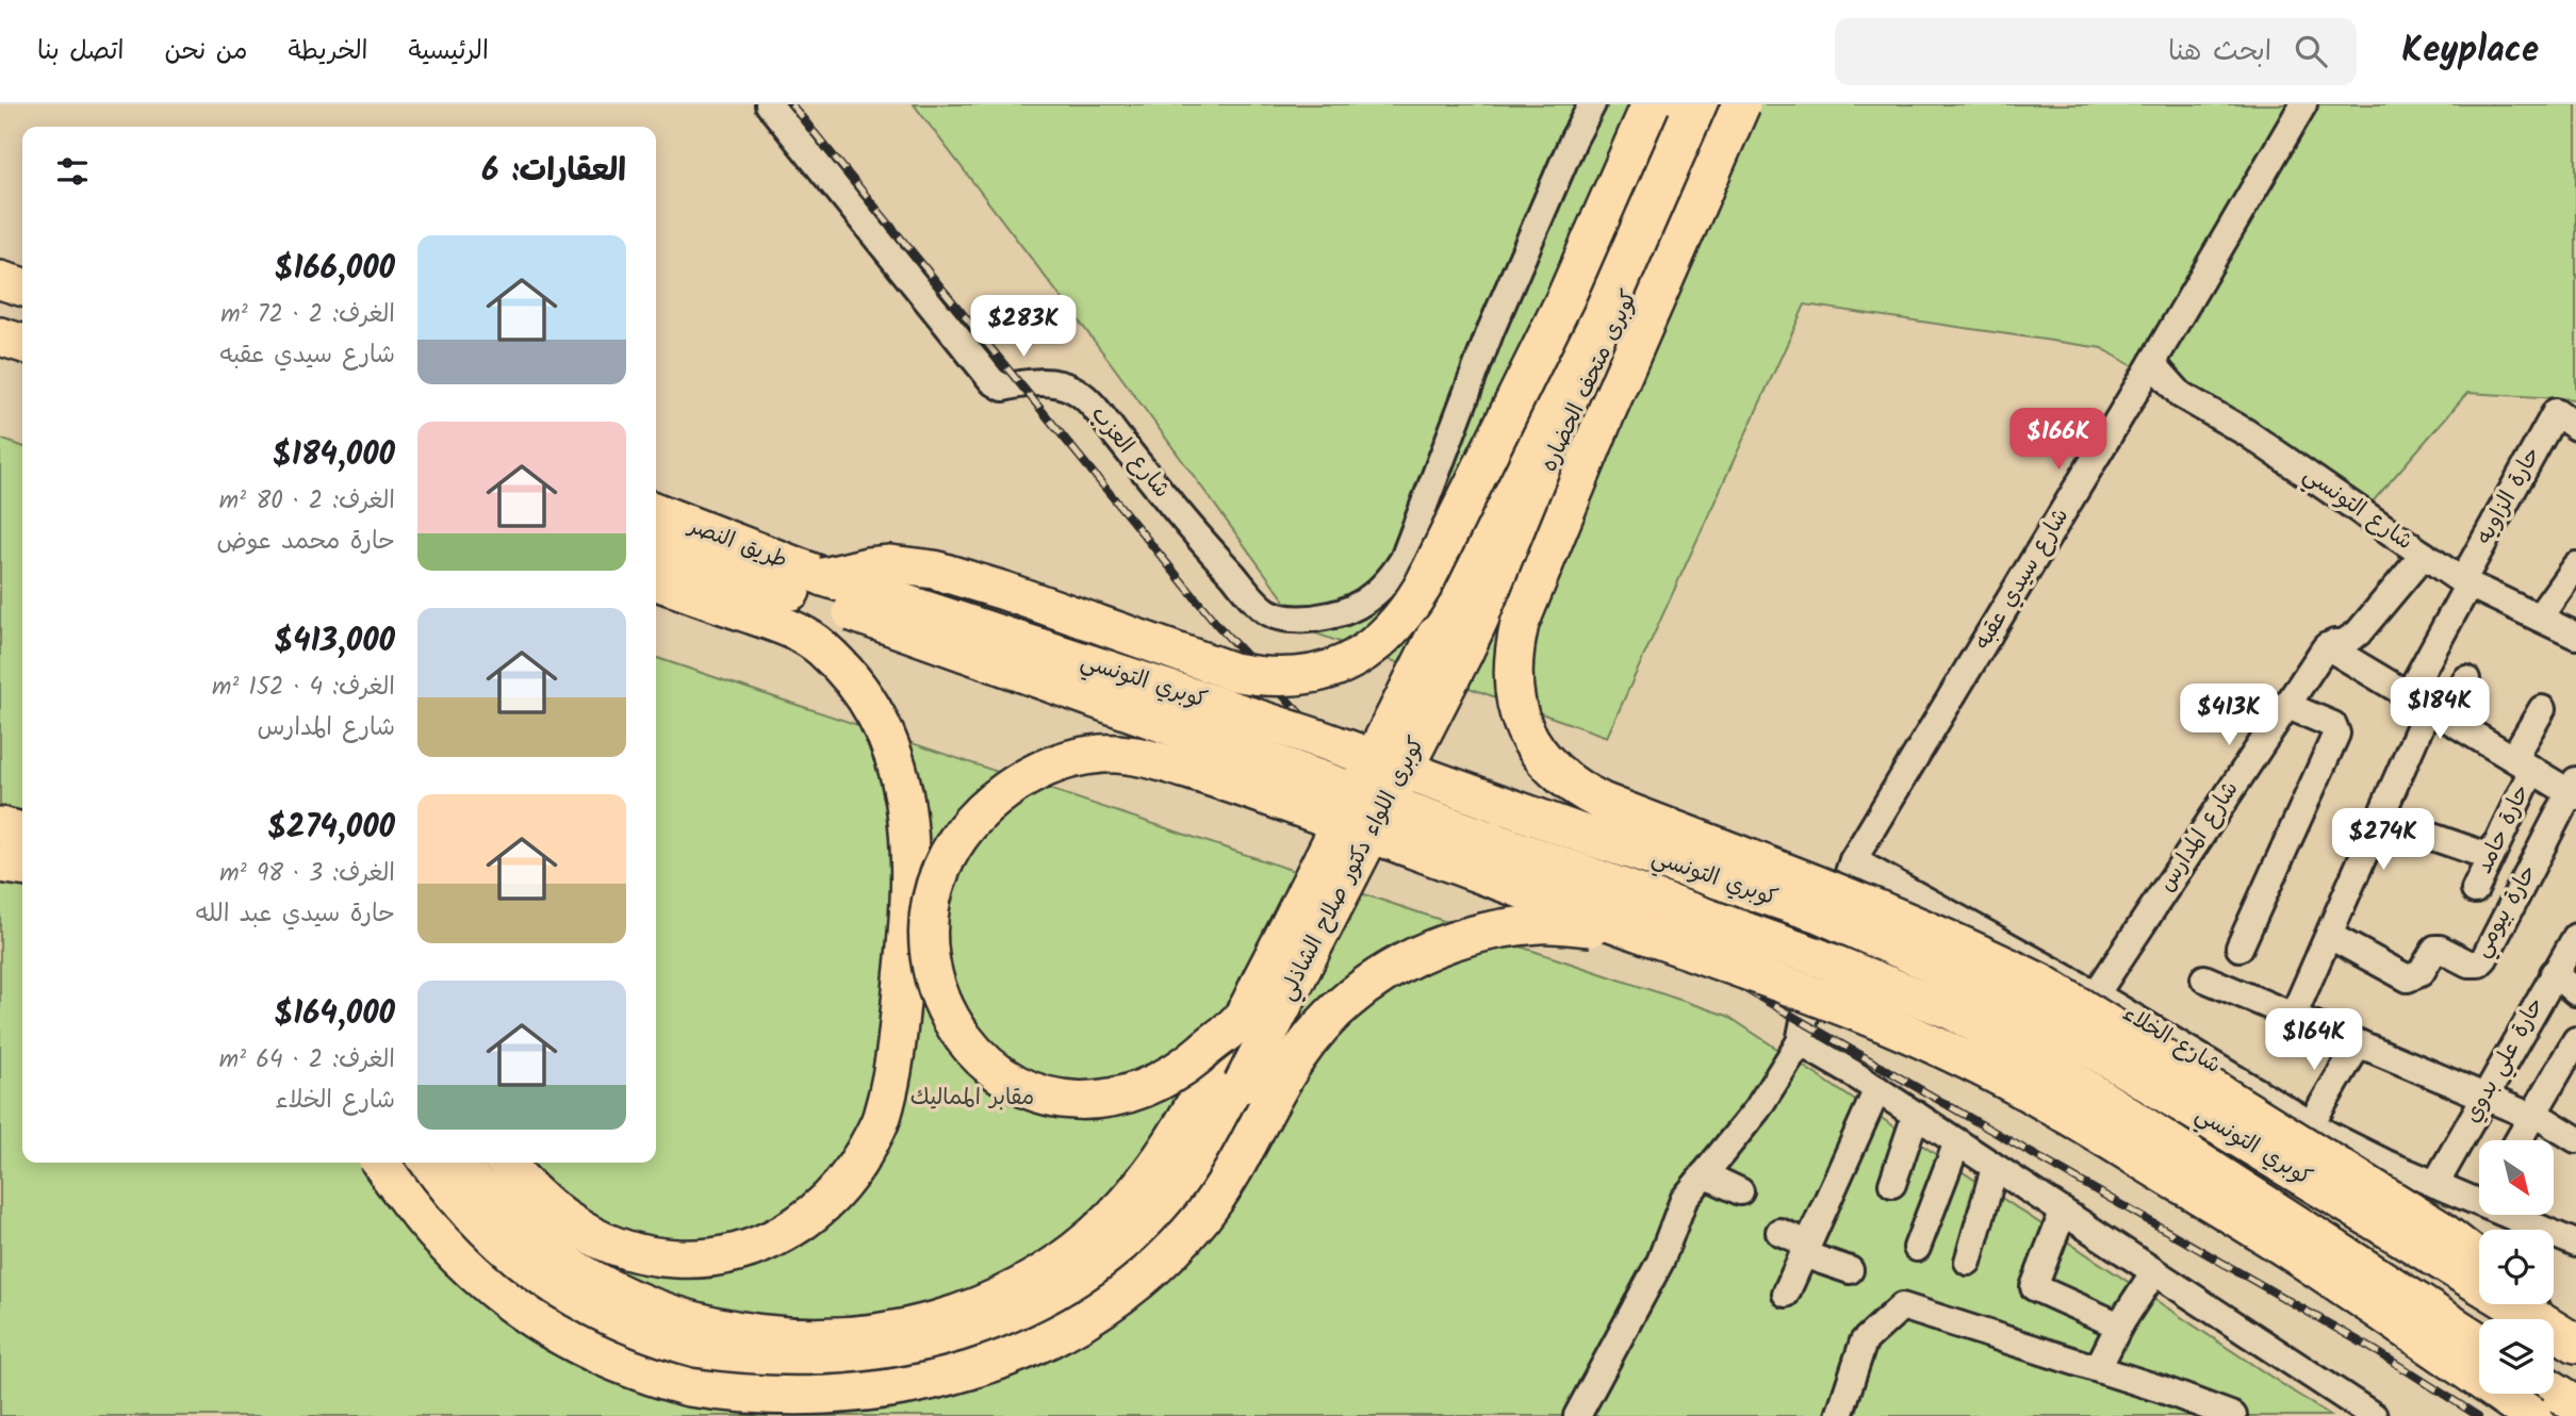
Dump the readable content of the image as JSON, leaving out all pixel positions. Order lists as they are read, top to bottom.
{
  "streets": {
    "highway": [
      "كوبرى متحف الحضاره",
      "طريق النصر",
      "كوبري التونسي",
      "كوبرى اللواء دكتور صلاح الشاذلي"
    ],
    "street": [
      "شارع العزب",
      "حارة الزاويه",
      "شارع التونسي",
      "شارع سيدي عقبه",
      "حارة حامد",
      "شارع المدارس",
      "حارة بيومي",
      "شارع الخلاء",
      "حارة علي بدوي"
    ]
  },
  "crossings": [
    ["كوبرى متحف الحضاره", "كوبرى اللواء دكتور صلاح الشاذلي"],
    ["حارة الزاويه", "شارع التونسي"],
    ["شارع التونسي", "شارع سيدي عقبه"],
    ["طريق النصر", "كوبري التونسي"],
    ["شارع سيدي عقبه", "شارع الخلاء"],
    ["شارع المدارس", "شارع الخلاء"],
    ["شارع الخلاء", "حارة علي بدوي"]
  ],
  "parks": ["مقابر المماليك"],
  "north": "bottom right",
  "page": {
    "header": "Keyplace",
    "search": "ابحث هنا",
    "nav": [
      "الرئيسية",
      "الخريطة",
      "من نحن",
      "اتصل بنا"
    ],
    "heading": "العقارات: 6",
    "list": [
      {
        "name": "$166,000",
        "note": "الغرف: 2 · 72 m² · شارع سيدي عقبه"
      },
      {
        "name": "$184,000",
        "note": "الغرف: 2 · 80 m² · حارة محمد عوض"
      },
      {
        "name": "$413,000",
        "note": "الغرف: 4 · 152 m² · شارع المدارس"
      },
      {
        "name": "$274,000",
        "note": "الغرف: 3 · 98 m² · حارة سيدي عبد الله"
      },
      {
        "name": "$164,000",
        "note": "الغرف: 2 · 64 m² · شارع الخلاء"
      }
    ],
    "price": [
      "$283K",
      "$166K",
      "$184K",
      "$413K",
      "$274K",
      "$164K"
    ]
  }
}
